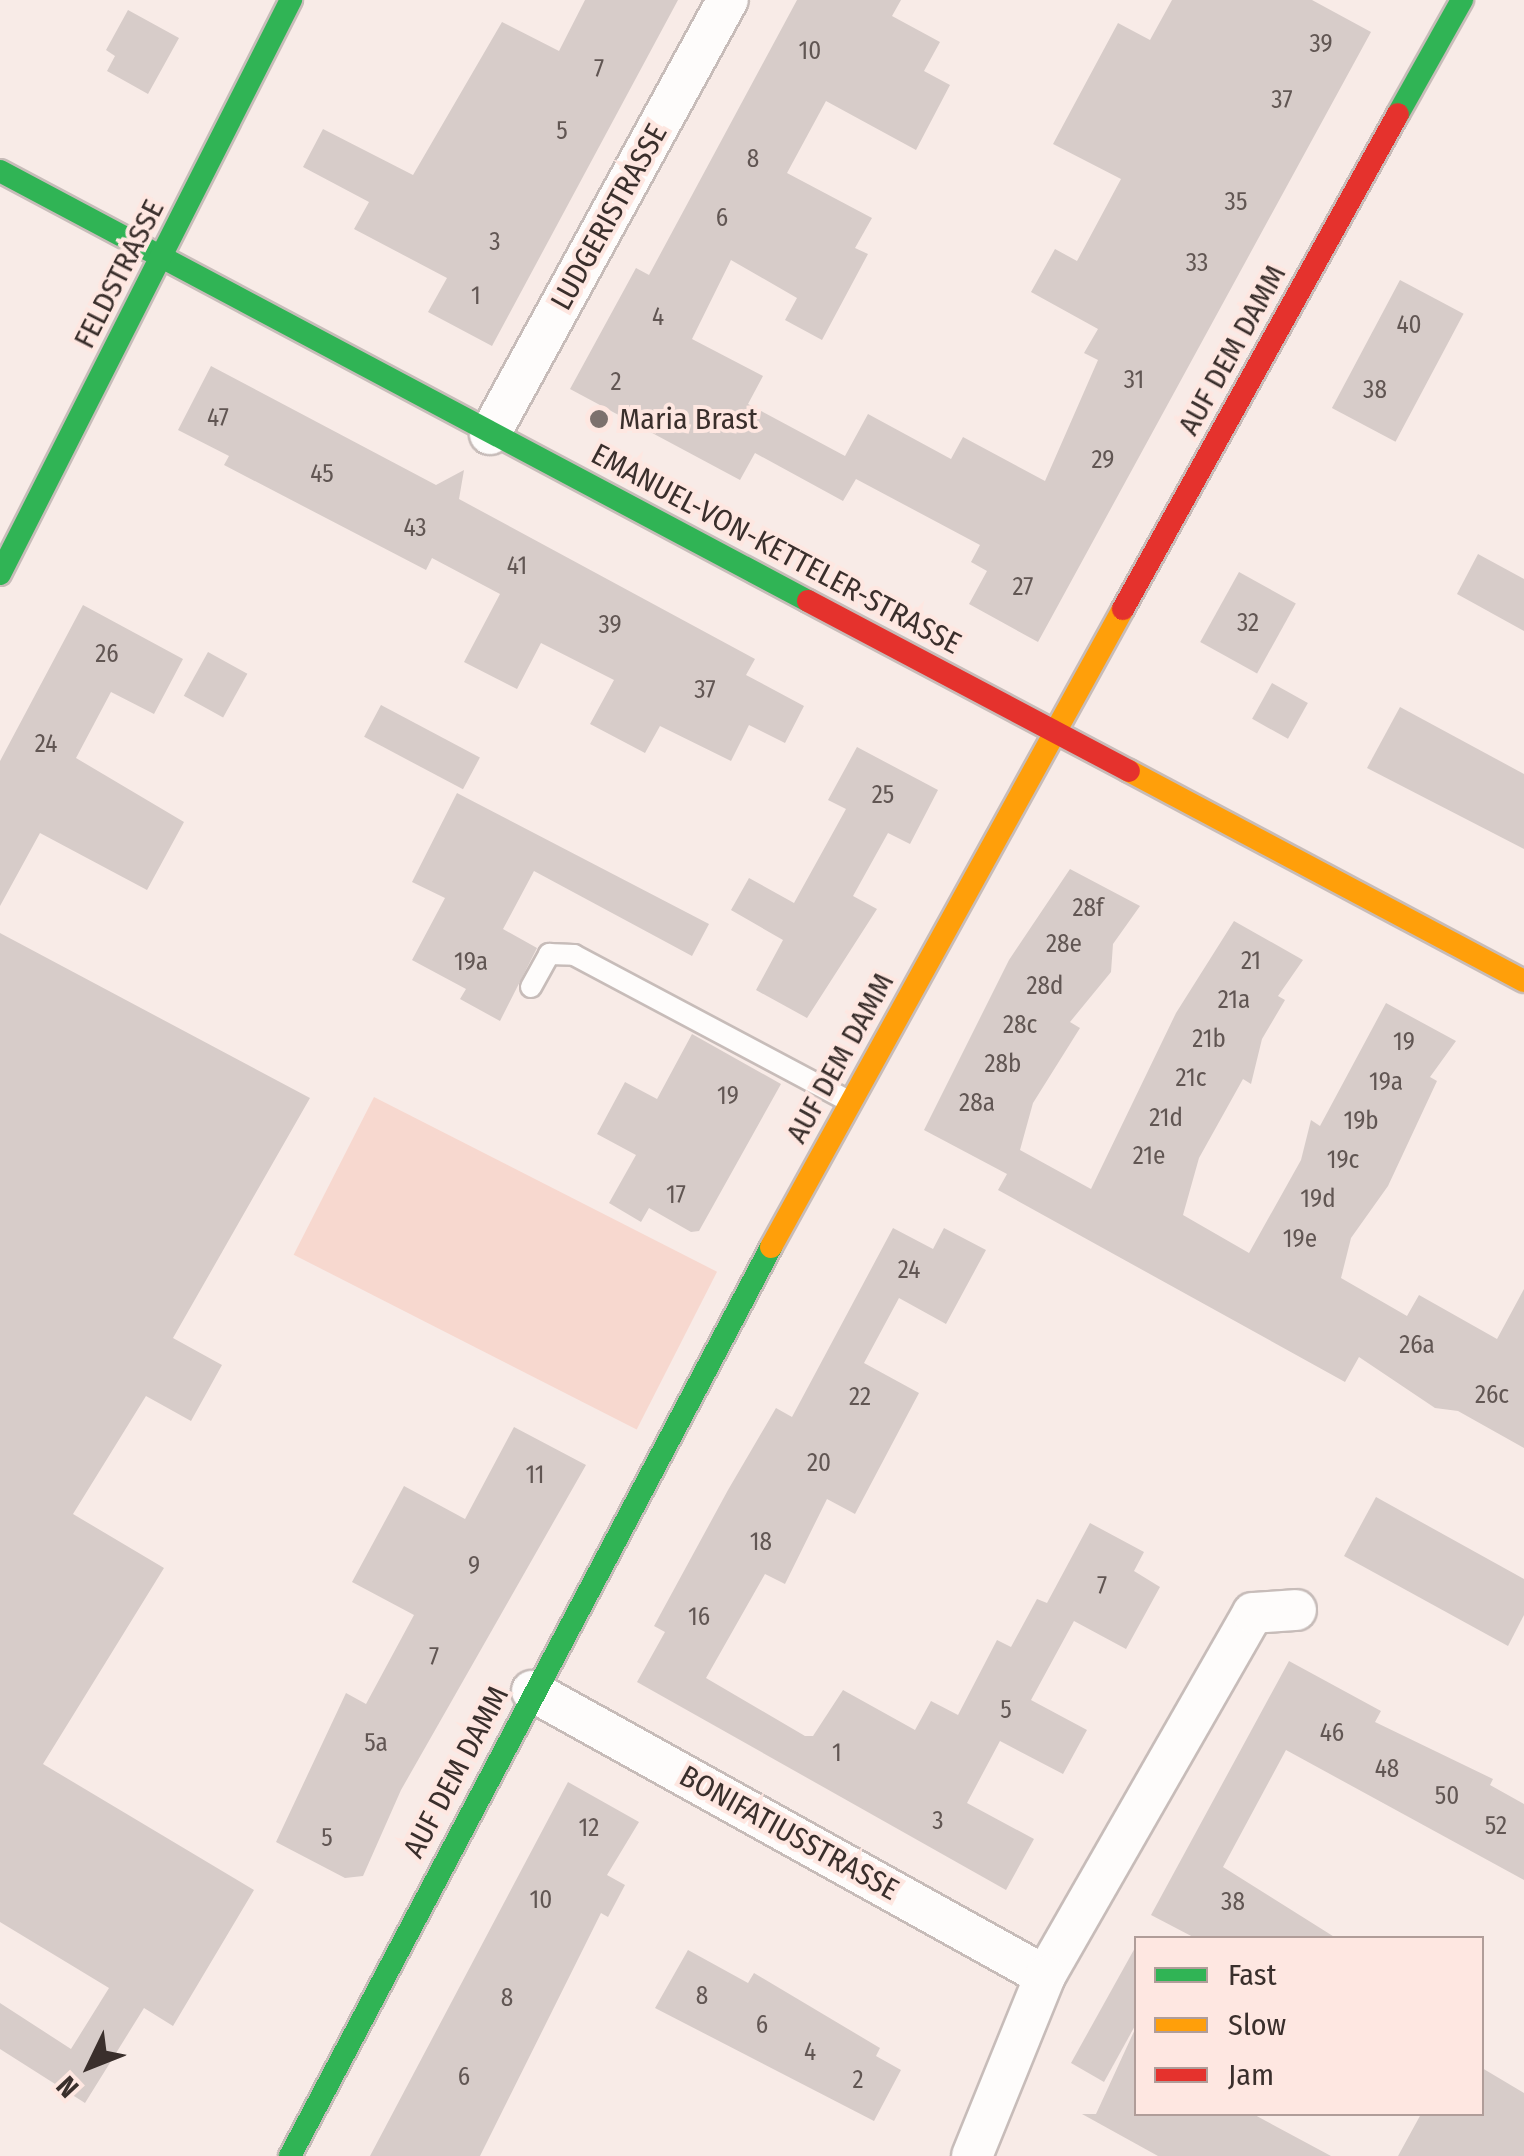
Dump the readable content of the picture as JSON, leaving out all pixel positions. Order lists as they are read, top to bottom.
{
  "streets": {
    "street": [
      "LUDGERISTRASSE",
      "FELDSTRASSE",
      "AUF DEM DAMM",
      "EMANUEL-VON-KETTELER-STRASSE",
      "BONIFATIUSSTRASSE"
    ]
  },
  "crossings": [
    ["LUDGERISTRASSE", "EMANUEL-VON-KETTELER-STRASSE"],
    ["FELDSTRASSE", "EMANUEL-VON-KETTELER-STRASSE"],
    ["AUF DEM DAMM", "EMANUEL-VON-KETTELER-STRASSE"],
    ["AUF DEM DAMM", "BONIFATIUSSTRASSE"]
  ],
  "places": ["Maria Brast"],
  "house_numbers": [
    "39",
    "10",
    "7",
    "37",
    "5",
    "8",
    "35",
    "6",
    "3",
    "33",
    "1",
    "4",
    "40",
    "31",
    "2",
    "38",
    "47",
    "29",
    "45",
    "43",
    "41",
    "27",
    "32",
    "39",
    "26",
    "37",
    "24",
    "25",
    "28f",
    "28e",
    "21",
    "19a",
    "28d",
    "21a",
    "28c",
    "21b",
    "19",
    "28b",
    "21c",
    "19a",
    "19",
    "28a",
    "21d",
    "19b",
    "21e",
    "19c",
    "17",
    "19d",
    "19e",
    "24",
    "26a",
    "26c",
    "22",
    "20",
    "11",
    "18",
    "9",
    "7",
    "16",
    "7",
    "5",
    "46",
    "5a",
    "1",
    "48",
    "50",
    "3",
    "52",
    "12",
    "5",
    "10",
    "38",
    "8",
    "8",
    "6",
    "4",
    "6",
    "2"
  ],
  "legend": ["Fast", "Slow", "Jam"],
  "north": "bottom left"
}
